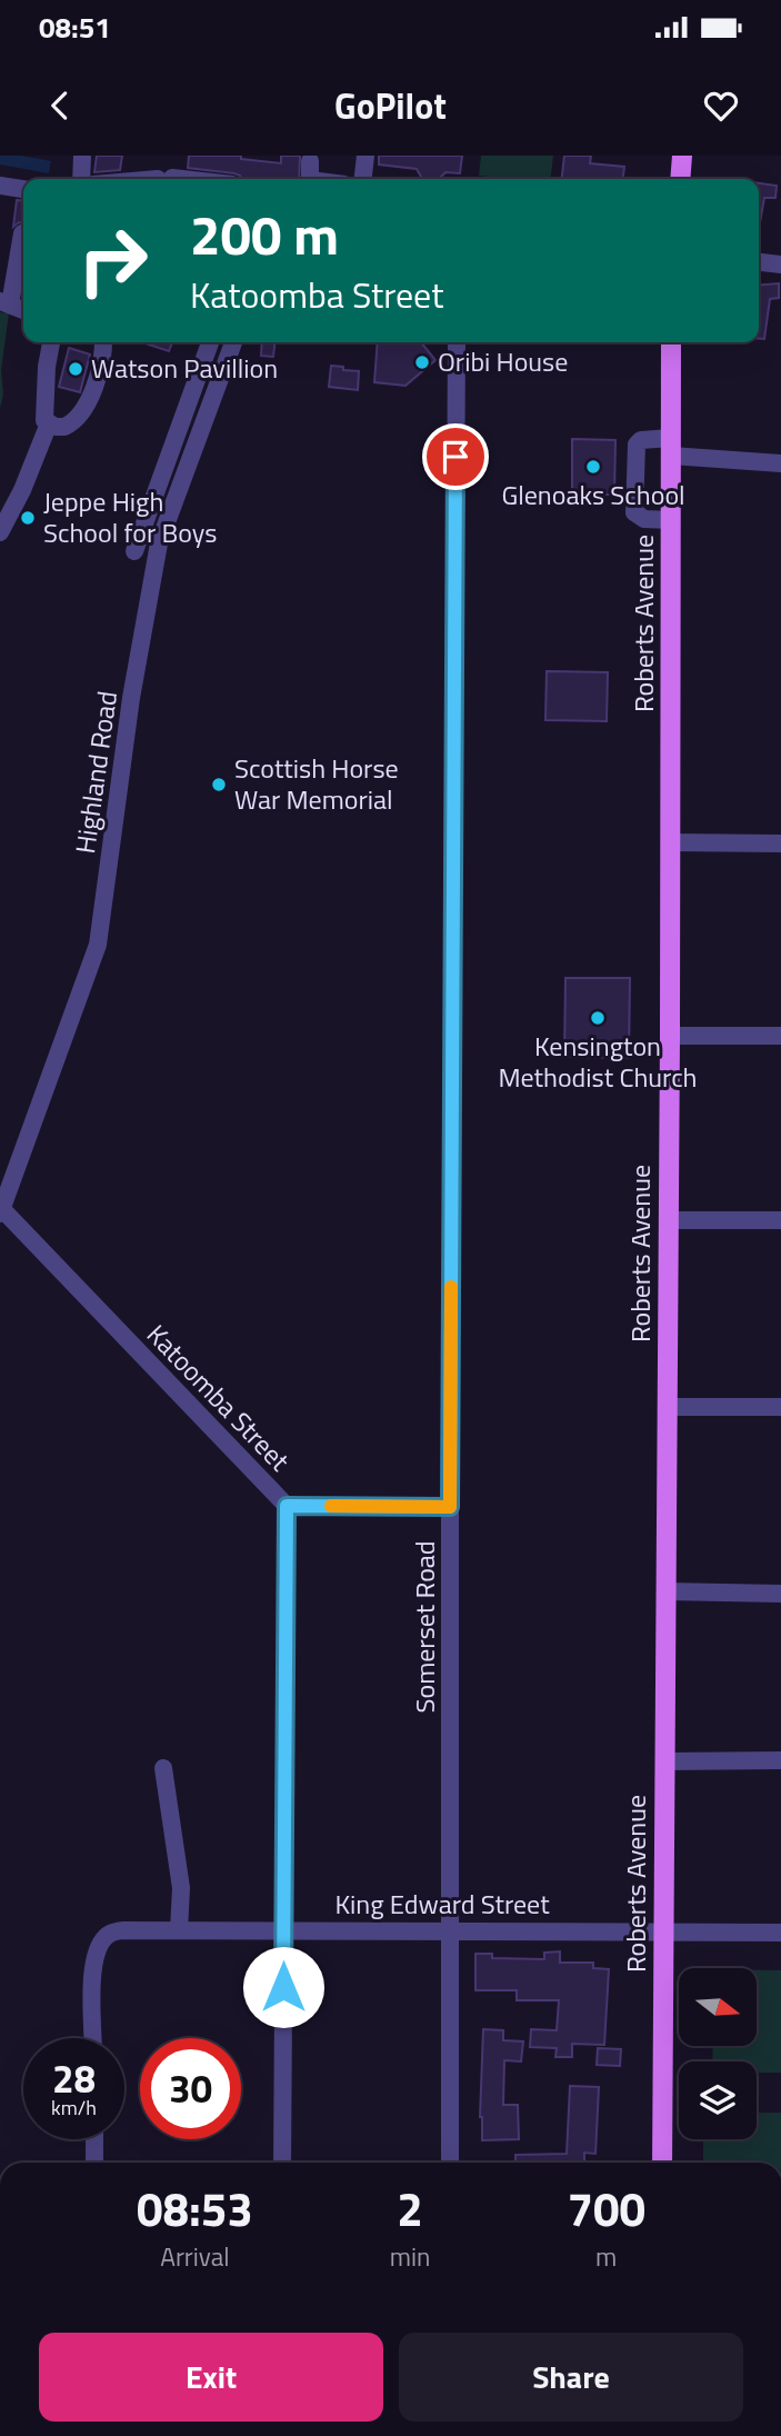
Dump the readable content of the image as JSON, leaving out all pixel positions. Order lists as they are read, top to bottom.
{
  "streets": {
    "main road": ["Roberts Avenue"],
    "street": [
      "Highland Road",
      "Katoomba Street",
      "Somerset Road",
      "King Edward Street"
    ]
  },
  "crossings": [
    ["Roberts Avenue", "King Edward Street"],
    ["Highland Road", "Katoomba Street"],
    ["Katoomba Street", "Somerset Road"],
    ["Somerset Road", "King Edward Street"]
  ],
  "places": [
    "Oribi House",
    "Watson Pavillion",
    "Glenoaks School",
    "Jeppe High School for Boys",
    "Scottish Horse War Memorial",
    "Kensington Methodist Church"
  ],
  "north": "right",
  "page": {
    "status": "08:51",
    "header": "GoPilot",
    "turn": ["200 m", "Katoomba Street"],
    "speed": "28 km/h",
    "limit": "30",
    "eta": [
      "08:53",
      "Arrival",
      "2",
      "min",
      "700",
      "m"
    ],
    "buttons": ["Exit", "Share"]
  }
}
